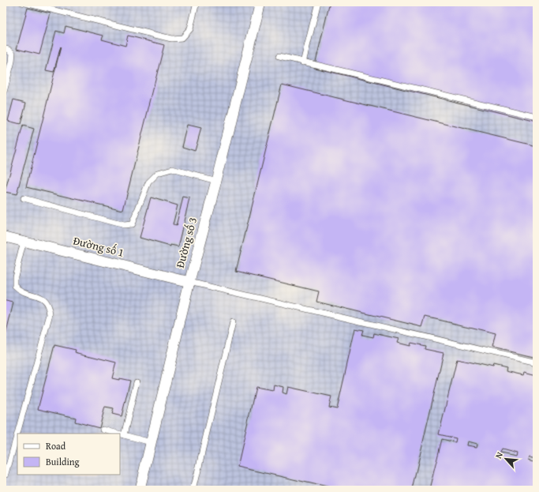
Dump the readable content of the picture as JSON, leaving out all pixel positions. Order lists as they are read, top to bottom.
{
  "streets": {
    "street": ["Đường số 3", "Đường số 1"]
  },
  "crossings": [
    ["Đường số 3", "Đường số 1"]
  ],
  "legend": ["Road", "Building"],
  "north": "top left"
}
